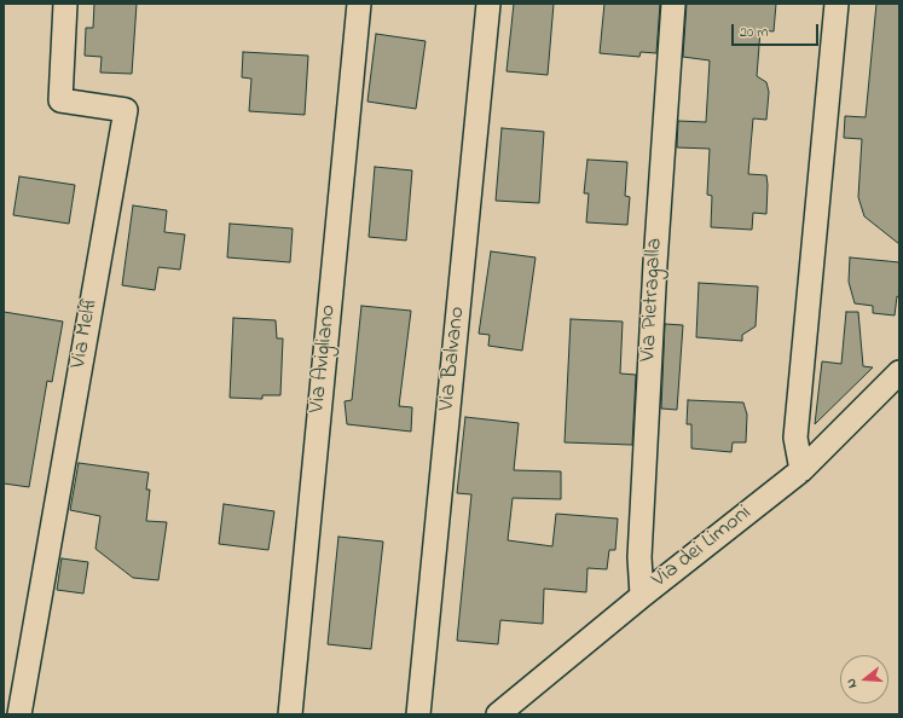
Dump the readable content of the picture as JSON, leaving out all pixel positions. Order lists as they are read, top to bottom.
{
  "streets": {
    "street": [
      "Via Pietragalla",
      "Via Melfi",
      "Via Avigliano",
      "Via Balvano",
      "Via dei Limoni"
    ]
  },
  "crossings": [
    ["Via Pietragalla", "Via dei Limoni"]
  ],
  "scale_bar": "20 m",
  "north": "left"
}
